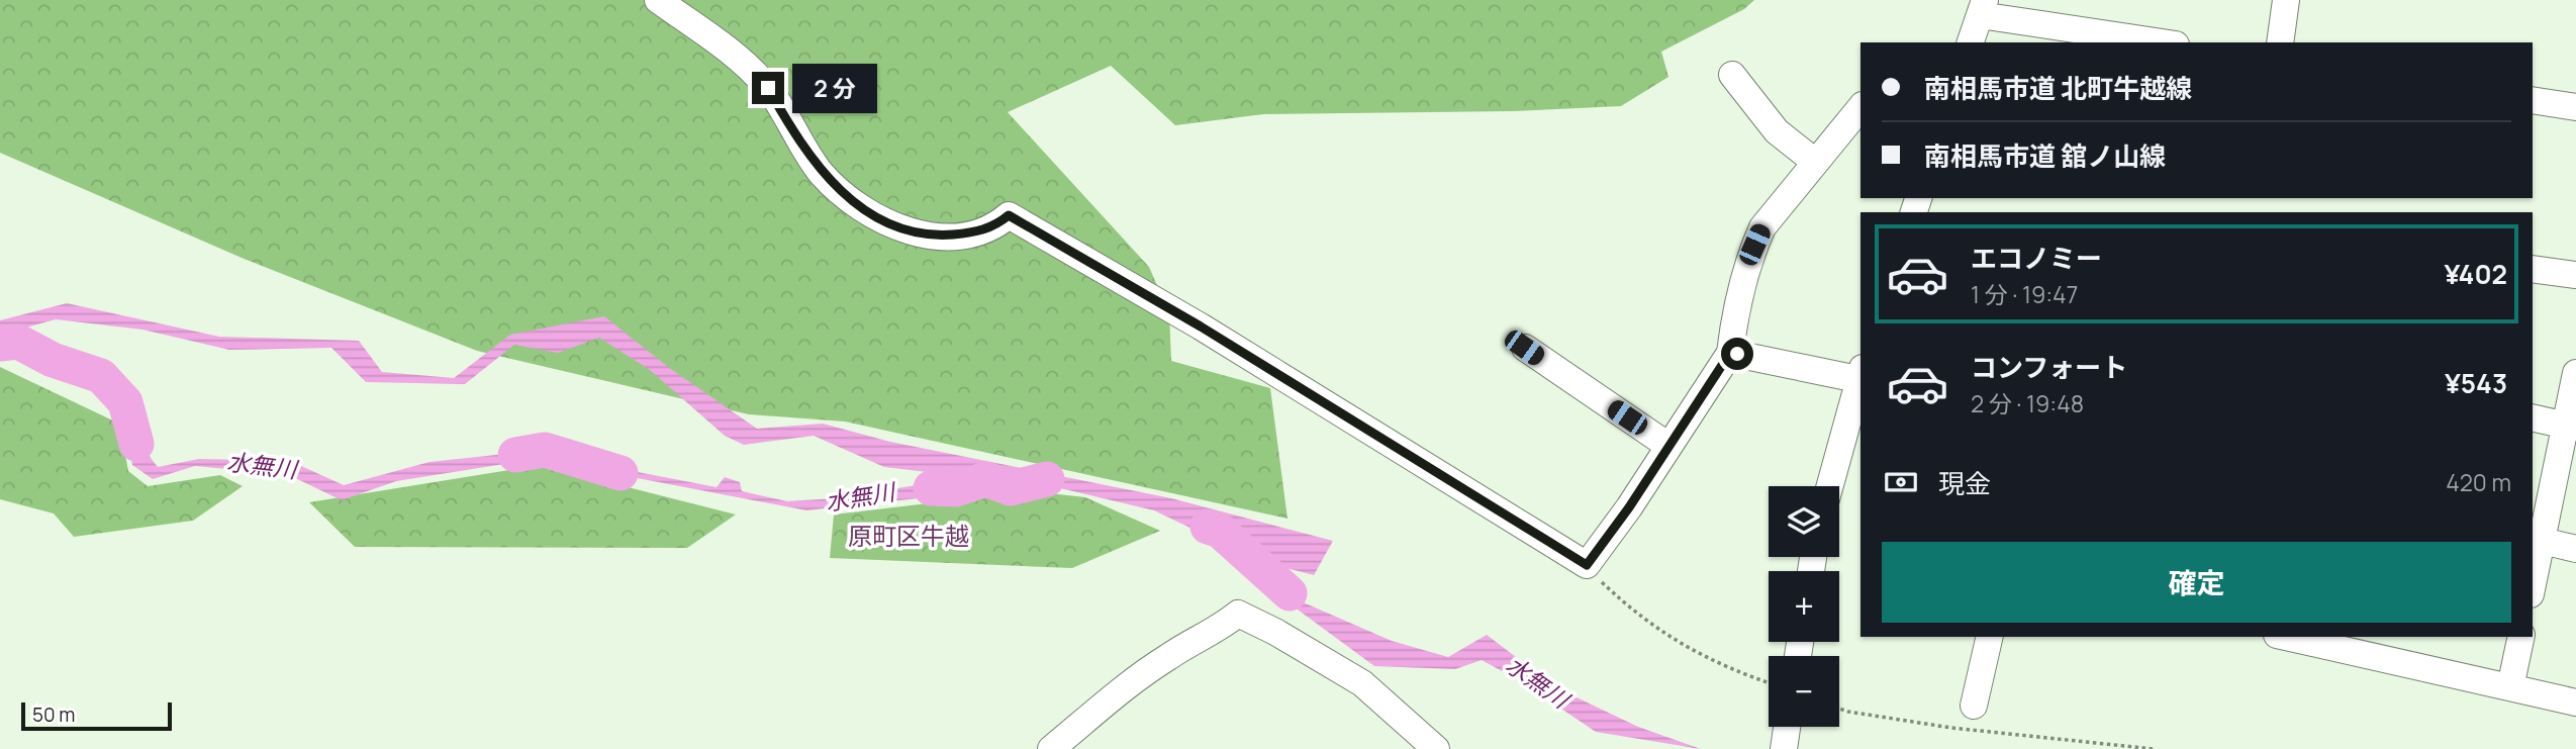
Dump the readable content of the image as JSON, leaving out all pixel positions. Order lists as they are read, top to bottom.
{
  "districts": ["原町区牛越"],
  "water": ["水無川"],
  "scale_bar": "50 m",
  "page": {
    "banner": ["南相馬市道 北町牛越線", "南相馬市道 舘ノ山線"],
    "bubble": "2 分",
    "list": [
      {
        "name": "エコノミー",
        "note": "1 分 · 19:47",
        "value": "¥402"
      },
      {
        "name": "コンフォート",
        "note": "2 分 · 19:48",
        "value": "¥543"
      }
    ],
    "pay": ["現金", "420 m"],
    "map_buttons": ["+", "−"],
    "buttons": "確定",
    "scale": "50 m"
  }
}
